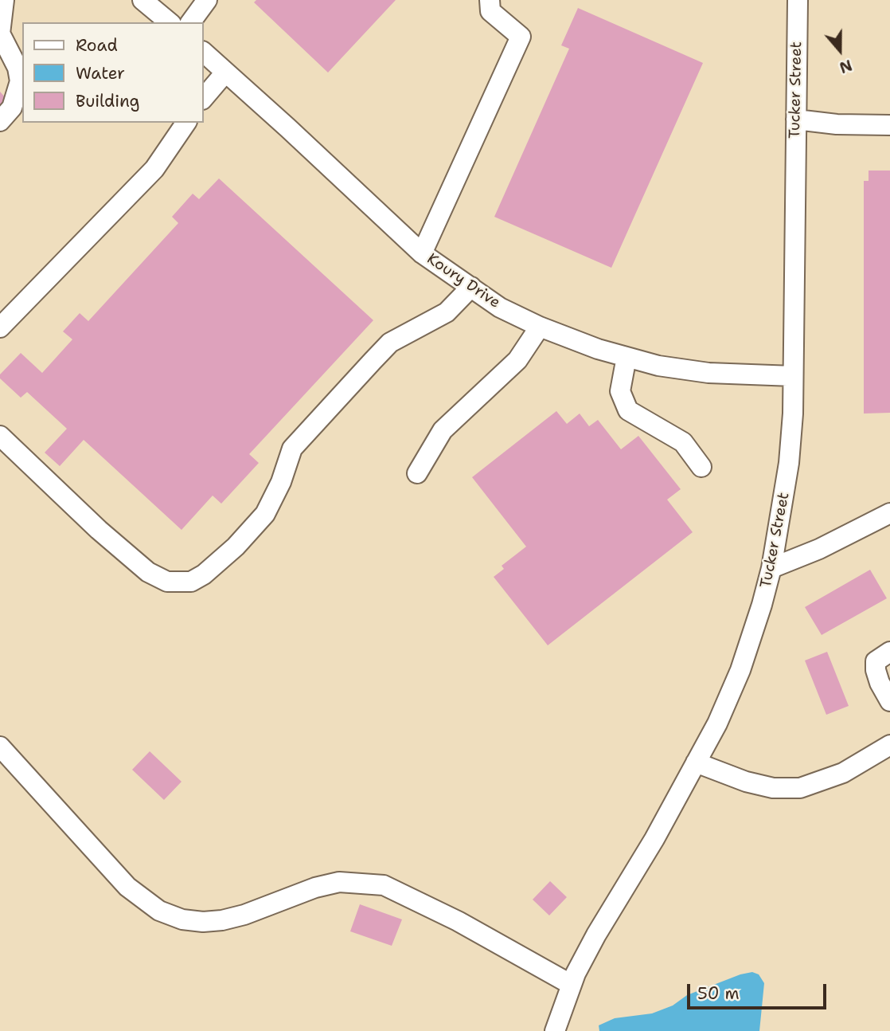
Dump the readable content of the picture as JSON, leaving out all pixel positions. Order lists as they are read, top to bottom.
{
  "streets": {
    "street": ["Tucker Street", "Koury Drive"]
  },
  "crossings": [
    ["Tucker Street", "Koury Drive"]
  ],
  "legend": ["Road", "Water", "Building"],
  "scale_bar": "50 m",
  "north": "bottom"
}
